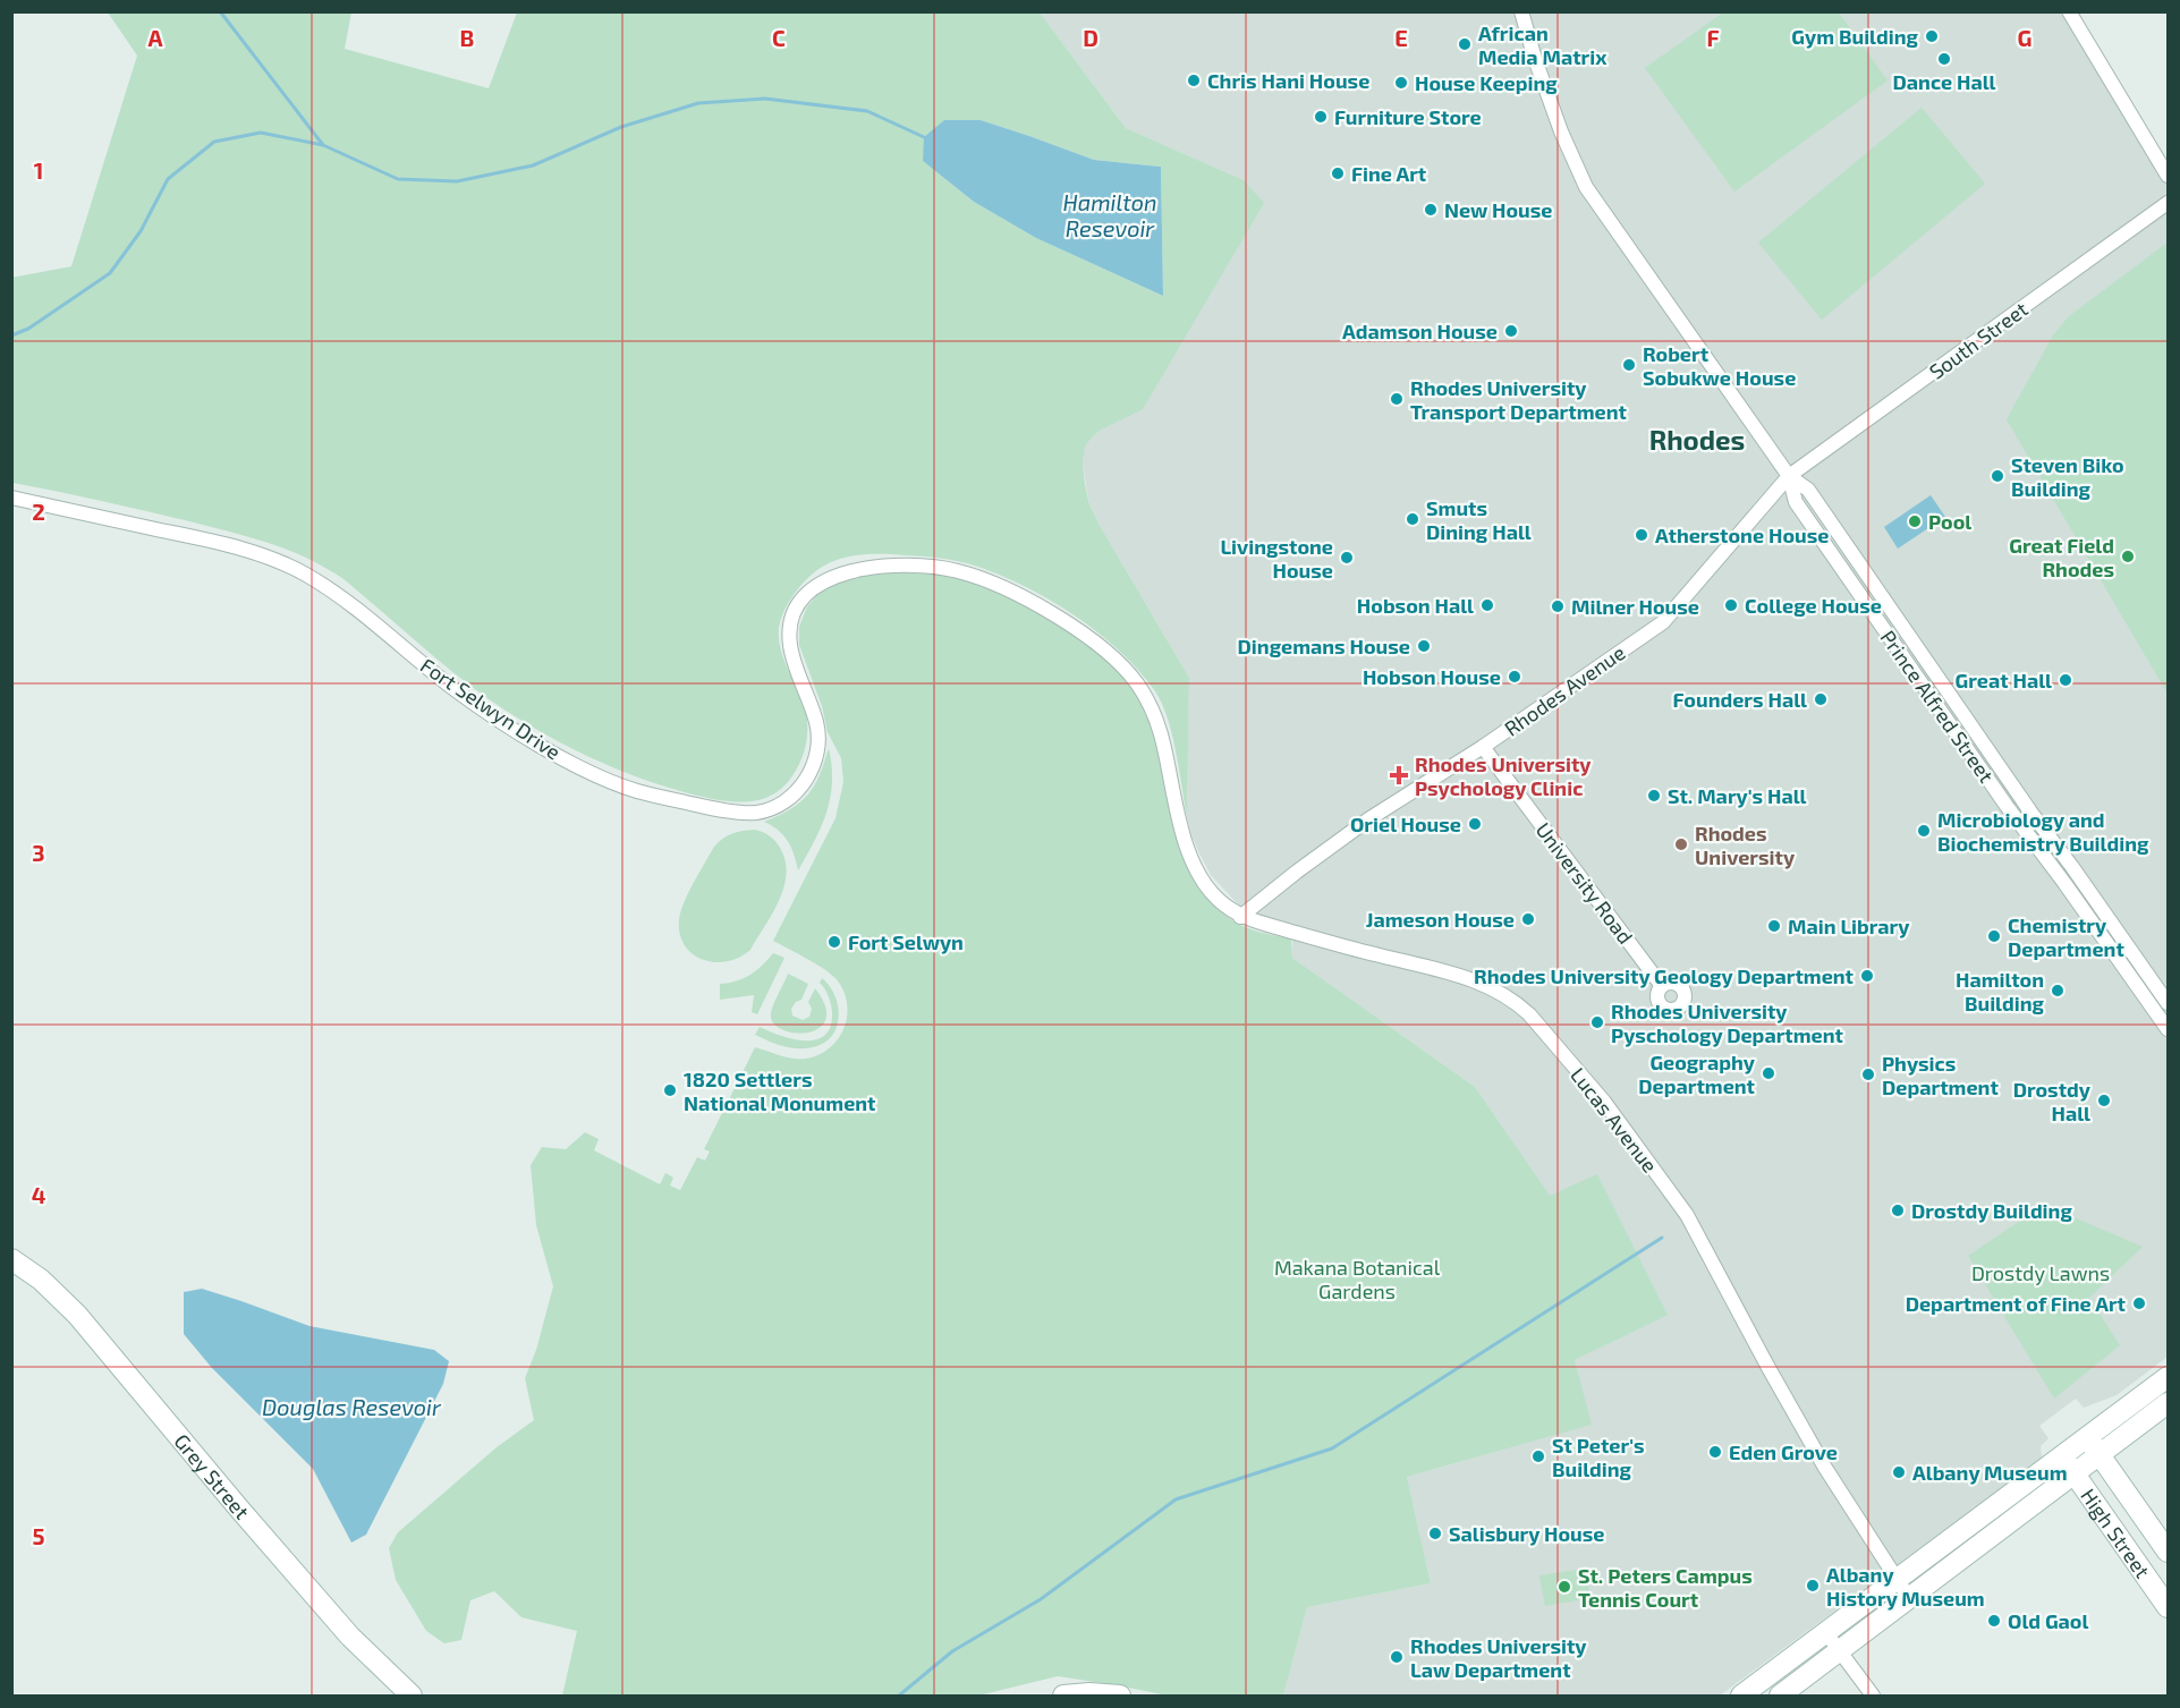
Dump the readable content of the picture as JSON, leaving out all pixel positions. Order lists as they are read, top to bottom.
{
  "streets": {
    "main road": ["Grey Street", "High Street"],
    "street": [
      "South Street",
      "Rhodes Avenue",
      "Prince Alfred Street",
      "Fort Selwyn Drive",
      "University Road",
      "Lucas Avenue"
    ]
  },
  "crossings": [
    ["South Street", "Rhodes Avenue"],
    ["South Street", "Prince Alfred Street"],
    ["Rhodes Avenue", "Prince Alfred Street"],
    ["Rhodes Avenue", "University Road"],
    ["Rhodes Avenue", "Lucas Avenue"],
    ["Fort Selwyn Drive", "Lucas Avenue"]
  ],
  "districts": ["Rhodes"],
  "water": ["Hamilton Resevoir", "Douglas Resevoir"],
  "parks": ["Makana Botanical Gardens", "Drostdy Lawns"],
  "places": {
    "other": [
      "Gym Building",
      "African Media Matrix",
      "Dance Hall",
      "Chris Hani House",
      "House Keeping",
      "Furniture Store",
      "Fine Art",
      "New House",
      "Adamson House",
      "Robert Sobukwe House",
      "Rhodes University Transport Department",
      "Steven Biko Building",
      "Smuts Dining Hall",
      "Pool",
      "Atherstone House",
      "Great Field Rhodes",
      "Livingstone House",
      "Hobson Hall",
      "College House",
      "Milner House",
      "Dingemans House",
      "Hobson House",
      "Great Hall",
      "Founders Hall",
      "St. Mary's Hall",
      "Oriel House",
      "Microbiology and Biochemistry Building",
      "Rhodes University",
      "Jameson House",
      "Main Library",
      "Chemistry Department",
      "Fort Selwyn",
      "Rhodes University Geology Department",
      "Hamilton Building",
      "Rhodes University Pyschology Department",
      "Geography Department",
      "Physics Department",
      "1820 Settlers National Monument",
      "Drostdy Hall",
      "Drostdy Building",
      "Department of Fine Art",
      "Eden Grove",
      "St Peter's Building",
      "Albany Museum",
      "Salisbury House",
      "Albany History Museum",
      "St. Peters Campus Tennis Court",
      "Old Gaol",
      "Rhodes University Law Department"
    ],
    "health": ["Rhodes University Psychology Clinic"]
  },
  "grid": {
    "columns": [
      "A",
      "B",
      "C",
      "D",
      "E",
      "F",
      "G"
    ],
    "rows": [
      "1",
      "2",
      "3",
      "4",
      "5"
    ]
  }
}
